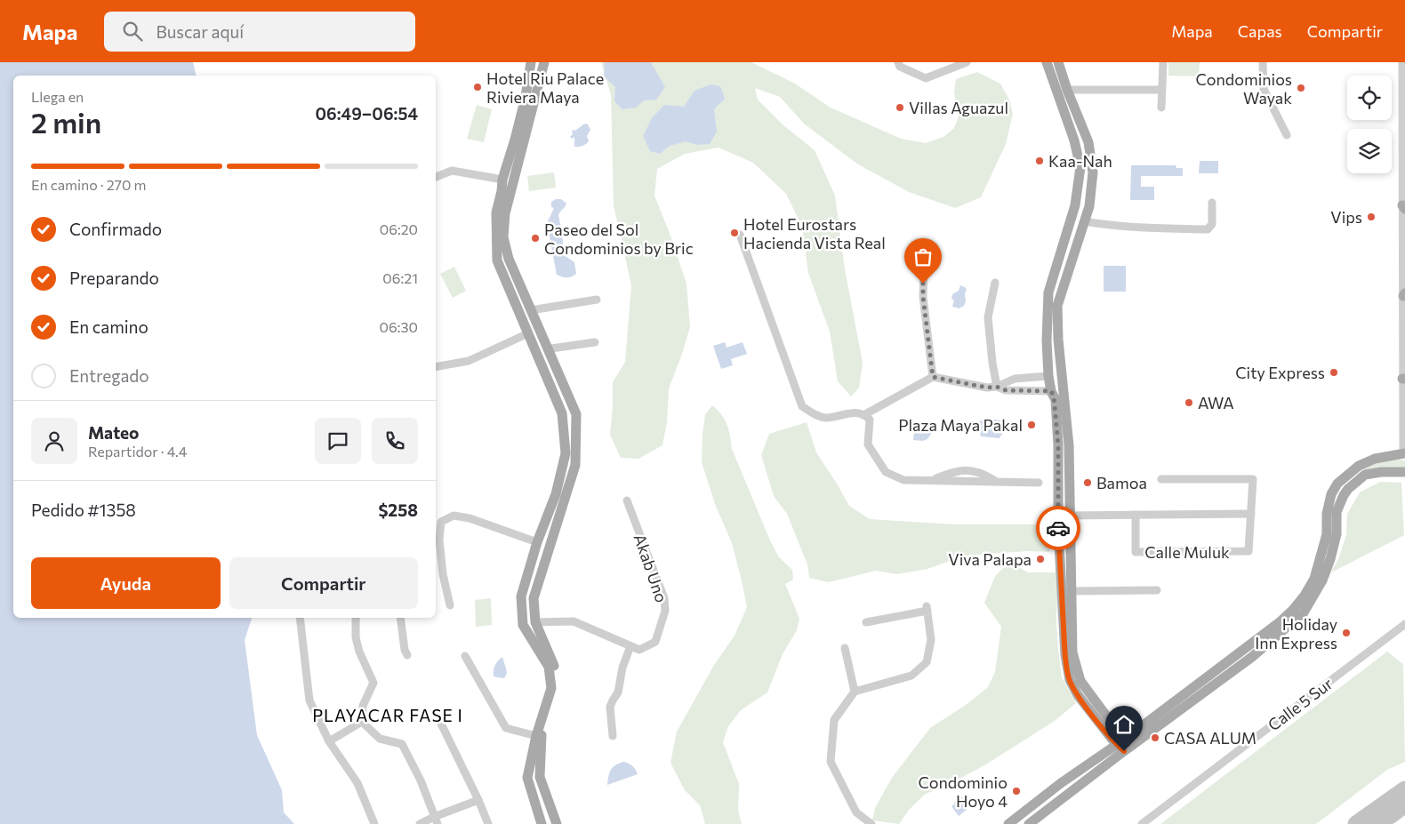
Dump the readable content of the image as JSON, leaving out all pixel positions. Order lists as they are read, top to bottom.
{
  "streets": {
    "street": ["Calle Muluk", "Akab Uno", "Calle 5 Sur"]
  },
  "districts": ["PLAYACAR FASE I"],
  "places": [
    "Hotel Riu Palace Riviera Maya",
    "Condominios Wayak",
    "Villas Aguazul",
    "Kaa-Nah",
    "Vips",
    "Hotel Eurostars Hacienda Vista Real",
    "Paseo del Sol Condominios by Bric",
    "City Express",
    "AWA",
    "Plaza Maya Pakal",
    "Bamoa",
    "Viva Palapa",
    "Holiday Inn Express",
    "CASA ALUM",
    "Condominio Hoyo 4"
  ],
  "page": {
    "header": "Mapa",
    "search": "Buscar aquí",
    "nav": ["Mapa", "Capas", "Compartir"],
    "heading": ["2 min", "Llega en", "06:49–06:54"],
    "panel": [
      "Mateo",
      "Repartidor · 4.4",
      "Pedido #1358",
      "$258"
    ],
    "bar": "En camino · 270 m",
    "list": [
      ["Confirmado", "06:20"],
      ["Preparando", "06:21"],
      ["En camino", "06:30"],
      "Entregado"
    ],
    "buttons": ["Ayuda", "Compartir"]
  }
}
